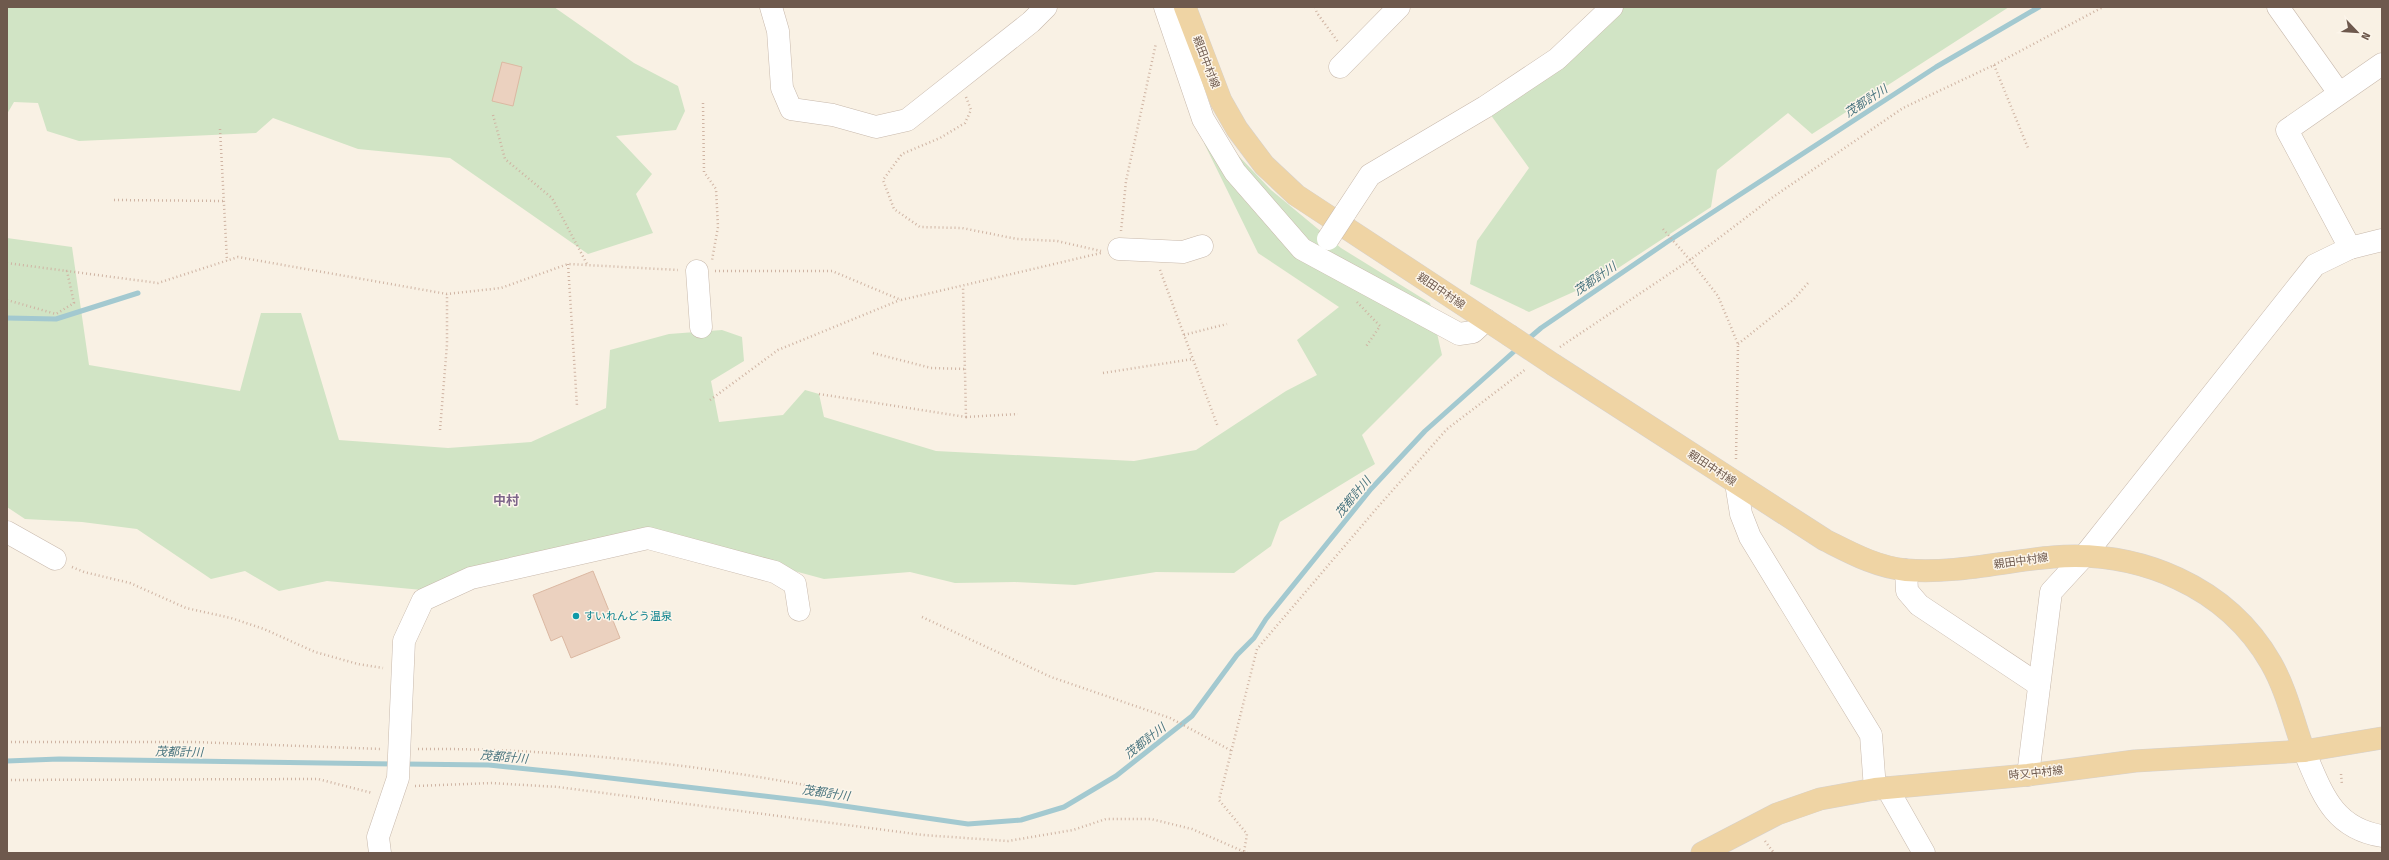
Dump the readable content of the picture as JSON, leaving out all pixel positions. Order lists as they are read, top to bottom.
{
  "streets": {
    "main road": ["親田中村線", "時又中村線"]
  },
  "crossings": [
    ["親田中村線", "時又中村線"]
  ],
  "districts": ["中村"],
  "water": ["茂都計川"],
  "places": ["すいれんどう温泉"],
  "north": "bottom right"
}
